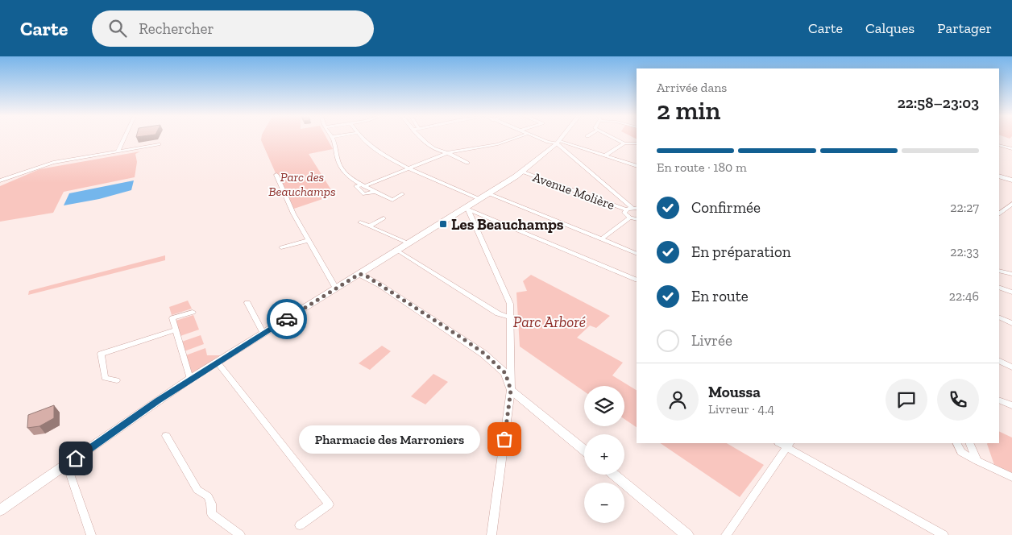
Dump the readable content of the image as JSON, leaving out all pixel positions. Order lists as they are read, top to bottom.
{
  "streets": {
    "street": ["Avenue Molière"]
  },
  "parks": ["Parc des Beauchamps", "Parc Arboré"],
  "places": {
    "transit": ["Les Beauchamps"],
    "other": ["Pharmacie des Marroniers"]
  },
  "page": {
    "header": "Carte",
    "search": "Rechercher",
    "nav": ["Carte", "Calques", "Partager"],
    "heading": ["2 min", "Arrivée dans", "22:58–23:03"],
    "panel": ["Moussa", "Livreur · 4.4"],
    "bar": "En route · 180 m",
    "list": [
      ["Confirmée", "22:27"],
      ["En préparation", "22:33"],
      ["En route", "22:46"],
      "Livrée"
    ],
    "map_buttons": ["+", "−"],
    "bubble": "Pharmacie des Marroniers"
  }
}
